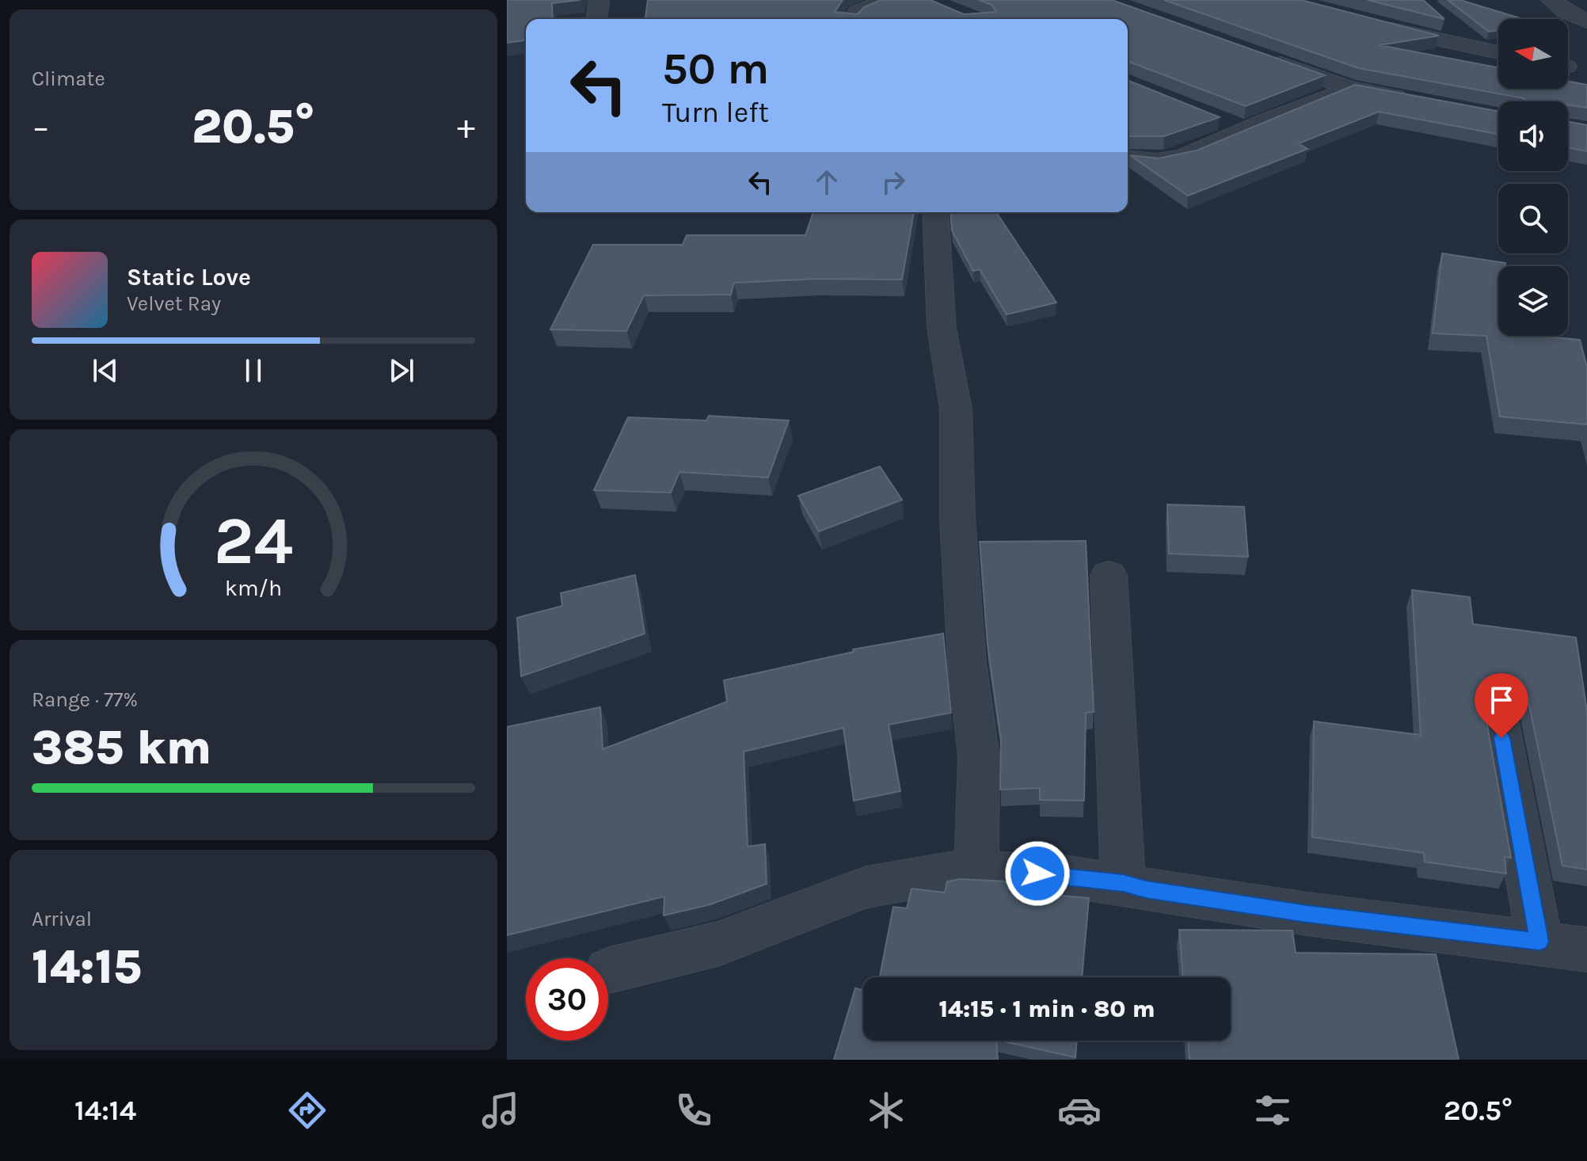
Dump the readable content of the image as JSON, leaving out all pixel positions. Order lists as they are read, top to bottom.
{
  "north": "left",
  "page": {
    "tile": [
      "Climate",
      ["Range · 77%", "385 km"],
      ["Arrival", "14:15"]
    ],
    "turn": ["50 m", "Turn left"],
    "heat": ["−", "20.5°", "+"],
    "song": ["Static Love", "Velvet Ray"],
    "limit": "30",
    "trip": "14:15 · 1 min · 80 m",
    "tabs": ["14:14", "20.5°"],
    "gauge": ["24", "km/h"]
  }
}
